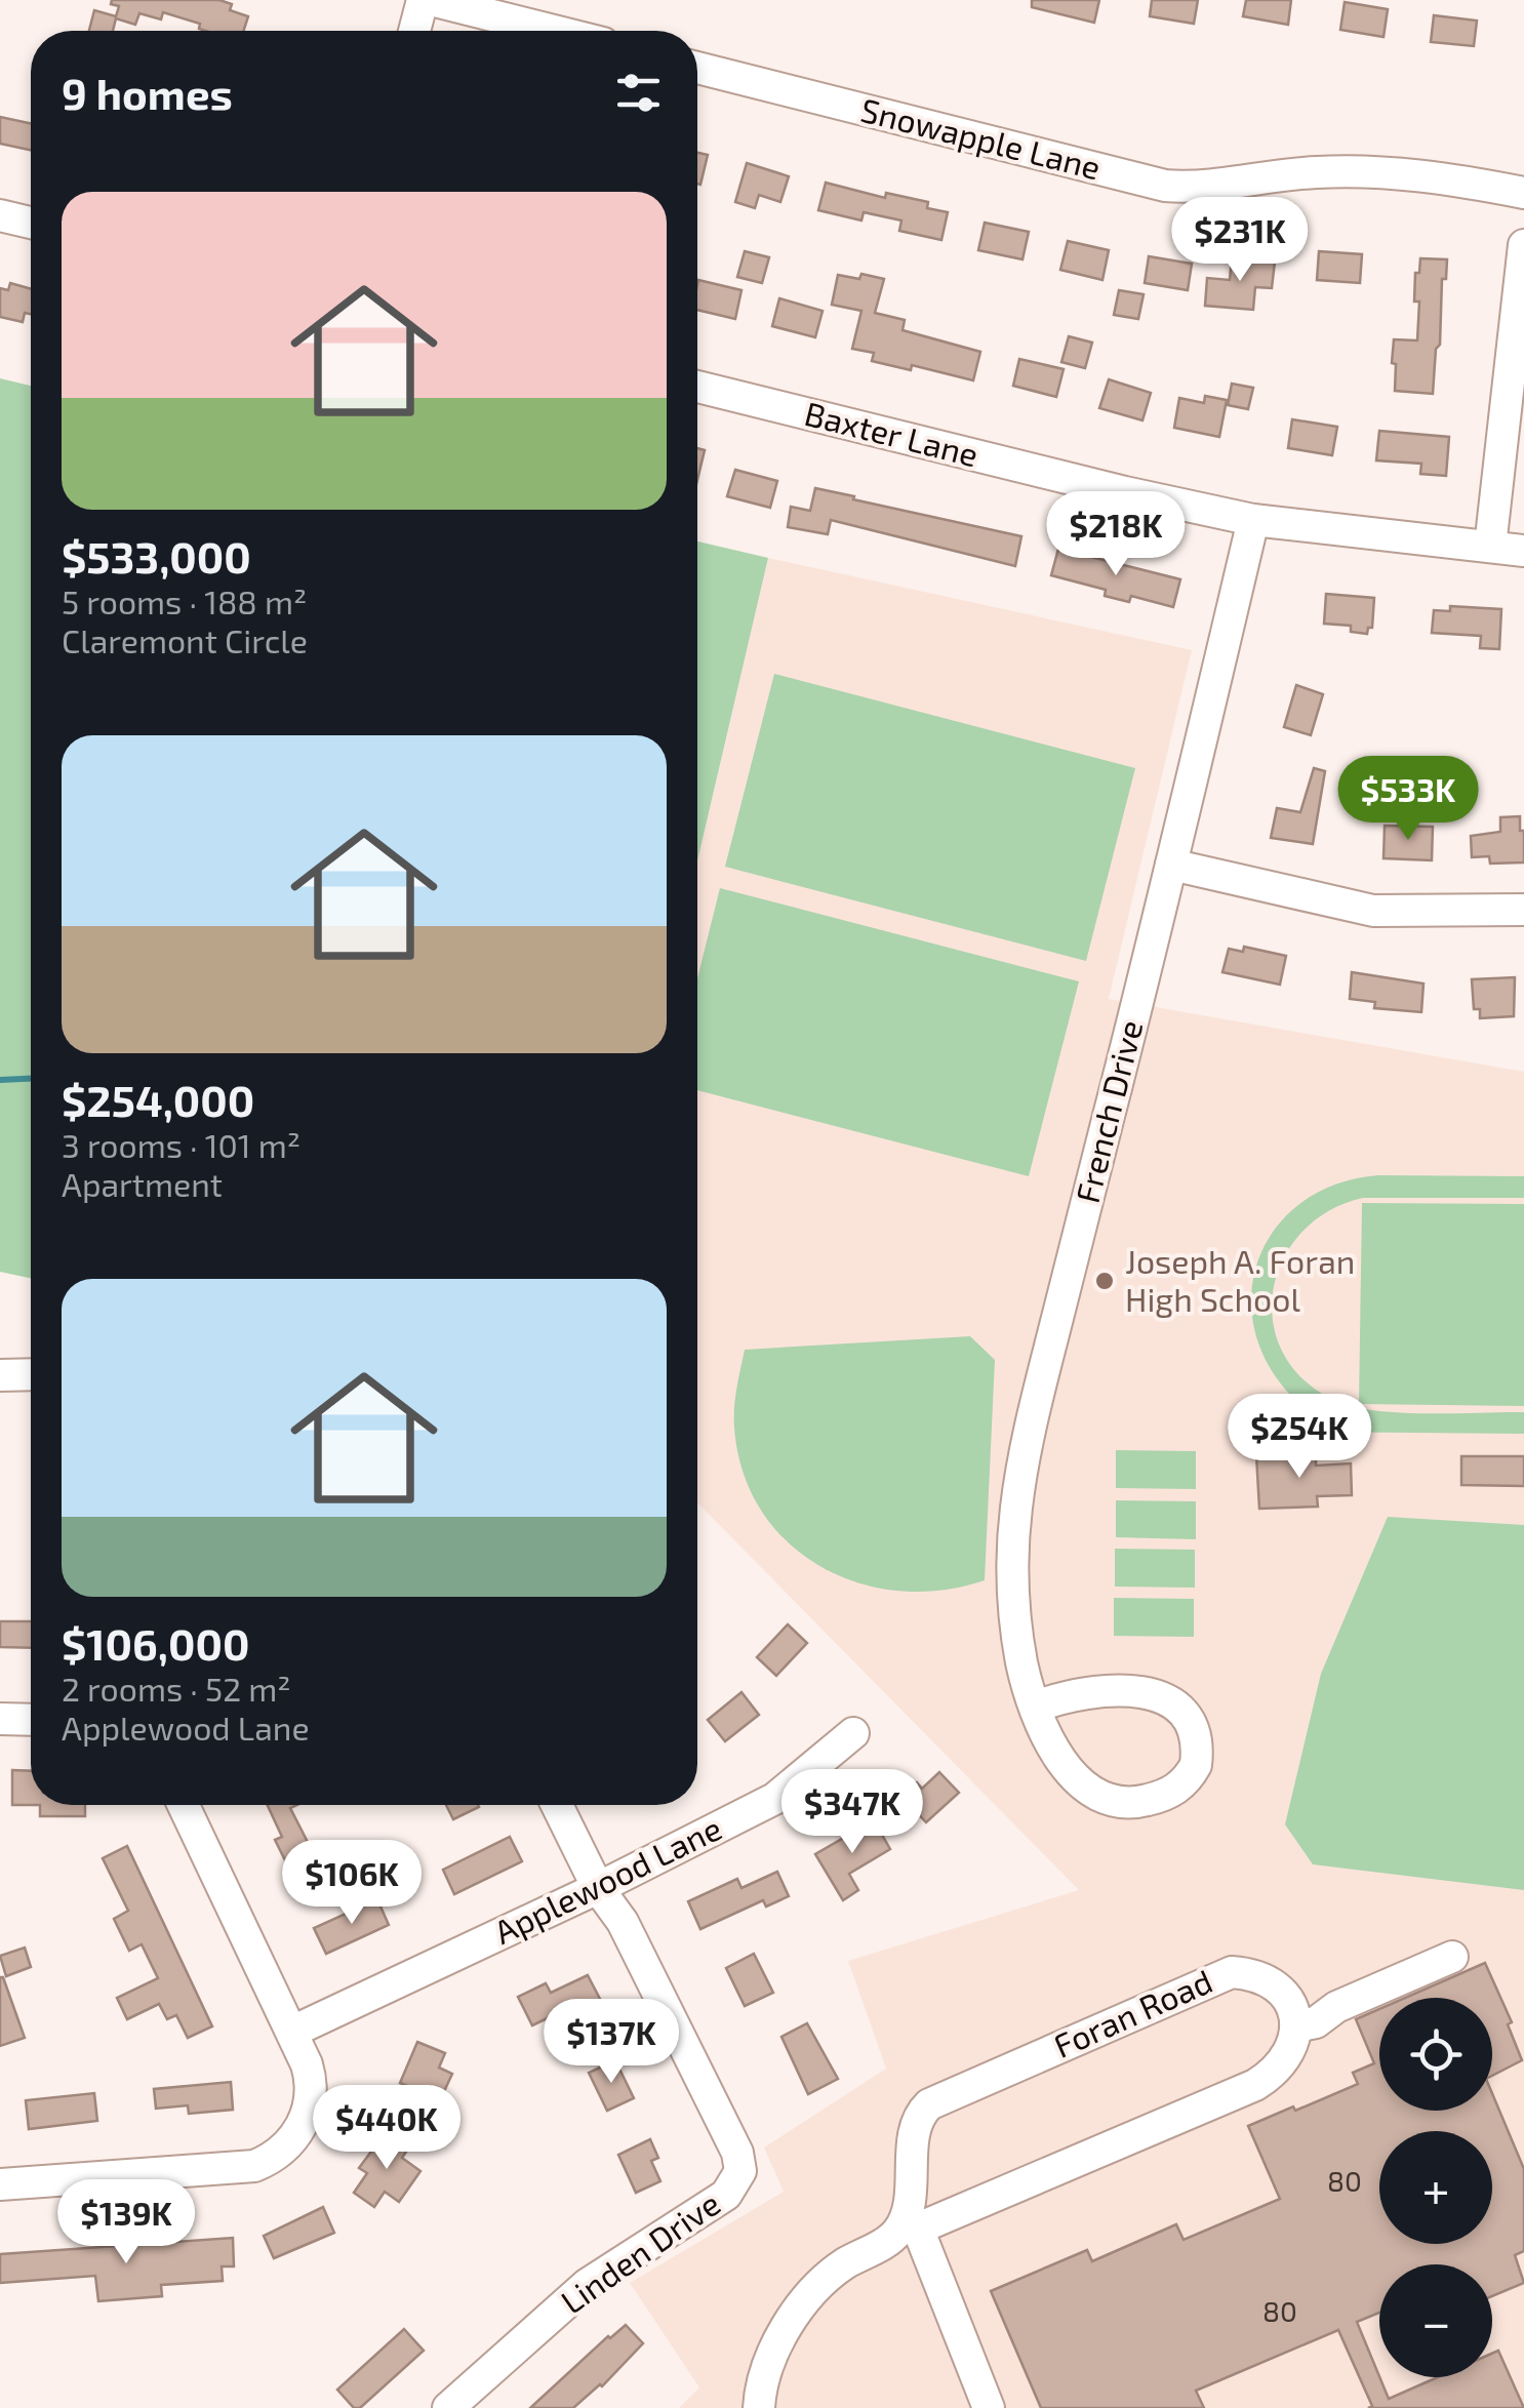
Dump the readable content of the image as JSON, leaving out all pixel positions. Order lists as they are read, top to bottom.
{
  "streets": {
    "street": [
      "Snowapple Lane",
      "Baxter Lane",
      "French Drive",
      "Applewood Lane",
      "Foran Road",
      "Linden Drive"
    ]
  },
  "crossings": [
    ["Baxter Lane", "French Drive"],
    ["Applewood Lane", "Linden Drive"]
  ],
  "places": ["Joseph A. Foran High School"],
  "house_numbers": ["80", "80"],
  "page": {
    "heading": "9 homes",
    "list": [
      {
        "name": "$533,000",
        "note": "5 rooms · 188 m² · Claremont Circle"
      },
      {
        "name": "$254,000",
        "note": "3 rooms · 101 m² · Apartment"
      },
      {
        "name": "$106,000",
        "note": "2 rooms · 52 m² · Applewood Lane"
      }
    ],
    "price": [
      "$231K",
      "$218K",
      "$533K",
      "$254K",
      "$347K",
      "$106K",
      "$137K",
      "$440K",
      "$139K"
    ],
    "map_buttons": ["+", "−"]
  }
}
